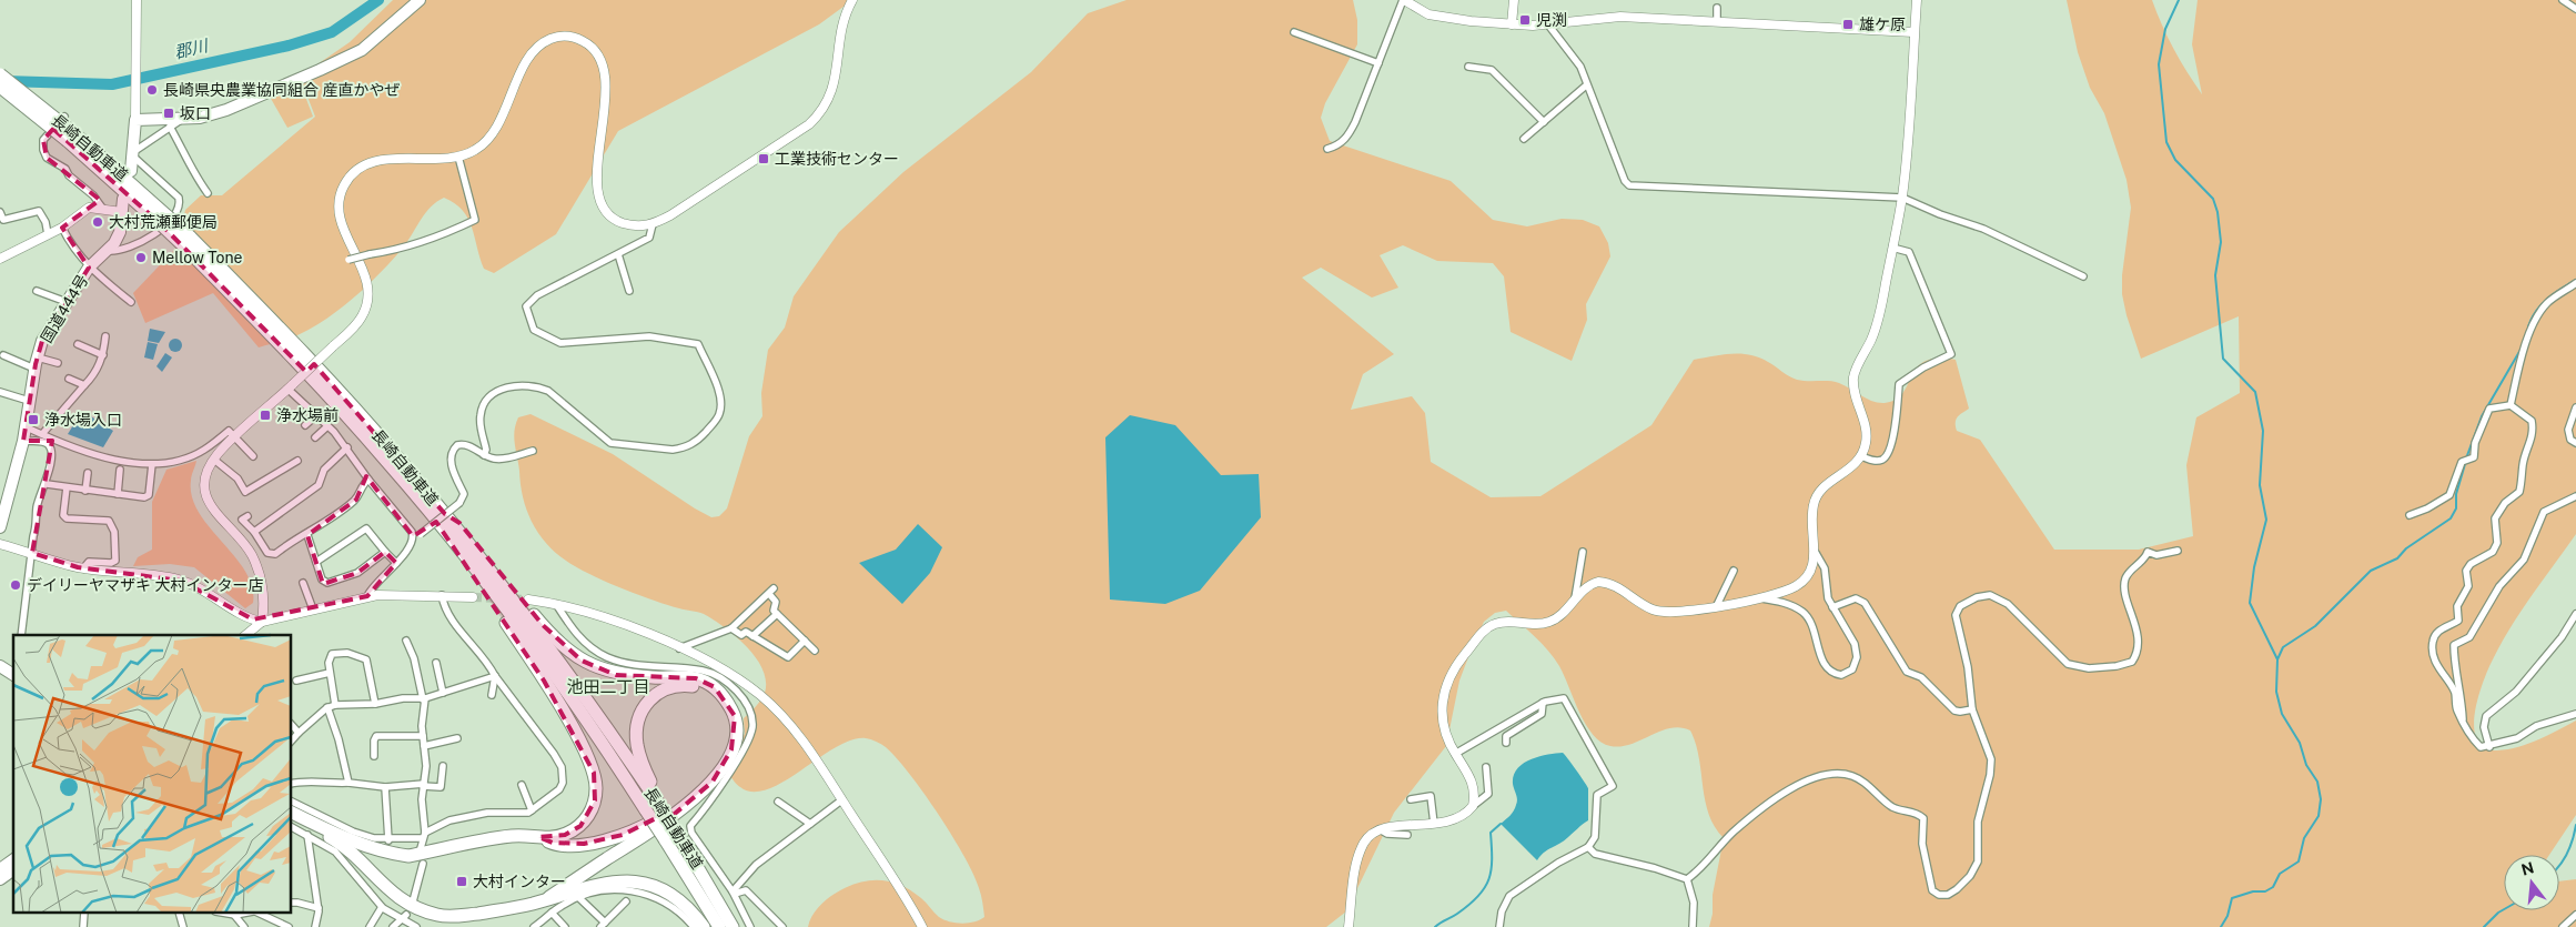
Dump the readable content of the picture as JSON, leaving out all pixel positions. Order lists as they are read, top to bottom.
{
  "streets": {
    "highway": ["長崎自動車道", "国道444号"]
  },
  "districts": ["池田二丁目"],
  "water": ["郡川"],
  "places": {
    "transit": [
      "児渕",
      "雄ケ原",
      "坂口",
      "工業技術センター",
      "浄水場前",
      "浄水場入口",
      "大村インター"
    ],
    "other": [
      "長崎県央農業協同組合 産直かやぜ",
      "大村荒瀬郵便局",
      "Mellow Tone",
      "デイリーヤマザキ 大村インター店"
    ]
  },
  "north": "top"
}
